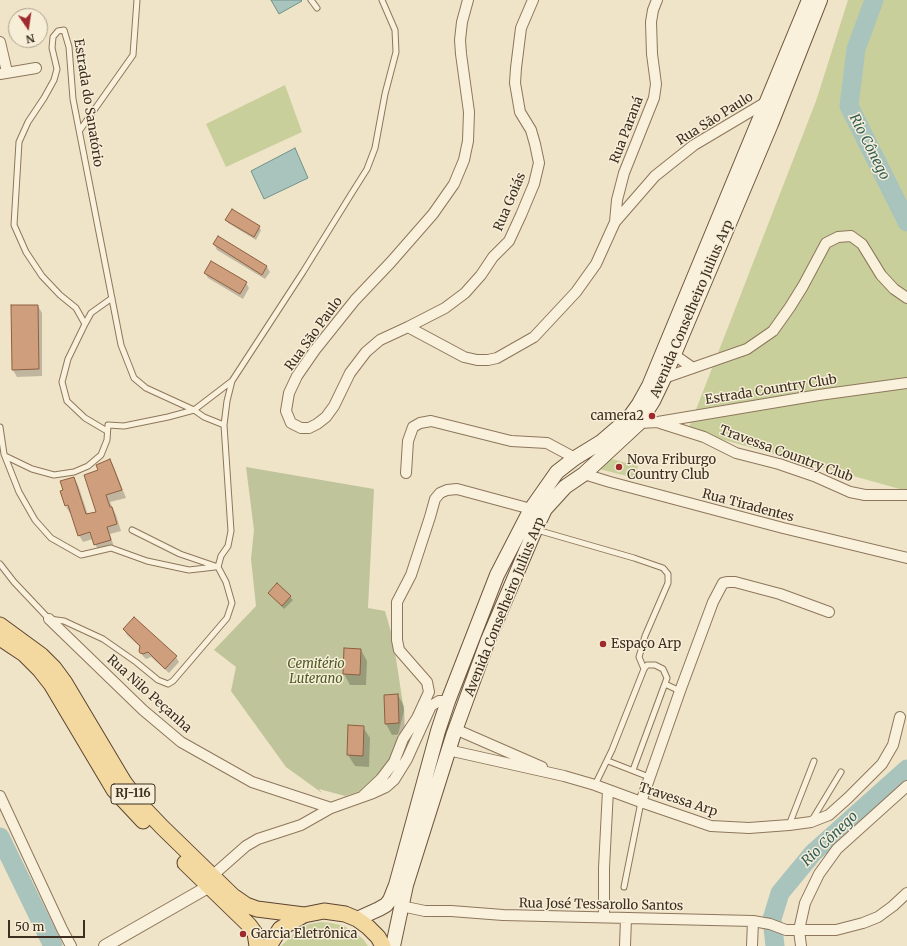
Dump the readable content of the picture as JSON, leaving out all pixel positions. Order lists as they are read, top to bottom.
{
  "streets": {
    "main road": ["Avenida Conselheiro Julius Arp", "RJ-116"],
    "street": [
      "Rua São Paulo",
      "Rua Paraná",
      "Rua Goiás",
      "Estrada Country Club",
      "Travessa Country Club",
      "Rua Tiradentes",
      "Rua Nilo Peçanha",
      "Travessa Arp",
      "Rua José Tessarollo Santos"
    ],
    "lane": ["Estrada do Sanatório"]
  },
  "crossings": [
    ["Rua São Paulo", "Rua Paraná"],
    ["Rua São Paulo", "Rua Goiás"],
    ["Rua São Paulo", "Avenida Conselheiro Julius Arp"],
    ["Avenida Conselheiro Julius Arp", "Estrada Country Club"],
    ["Avenida Conselheiro Julius Arp", "Rua Tiradentes"],
    ["Avenida Conselheiro Julius Arp", "RJ-116"],
    ["Avenida Conselheiro Julius Arp", "Travessa Arp"],
    ["Avenida Conselheiro Julius Arp", "Rua José Tessarollo Santos"],
    ["Estrada Country Club", "Travessa Country Club"]
  ],
  "water": ["Rio Cônego"],
  "parks": ["Cemitério Luterano"],
  "places": [
    "camera2",
    "Nova Friburgo Country Club",
    "Espaço Arp",
    "Garcia Eletrônica"
  ],
  "scale_bar": "50 m",
  "north": "bottom"
}
